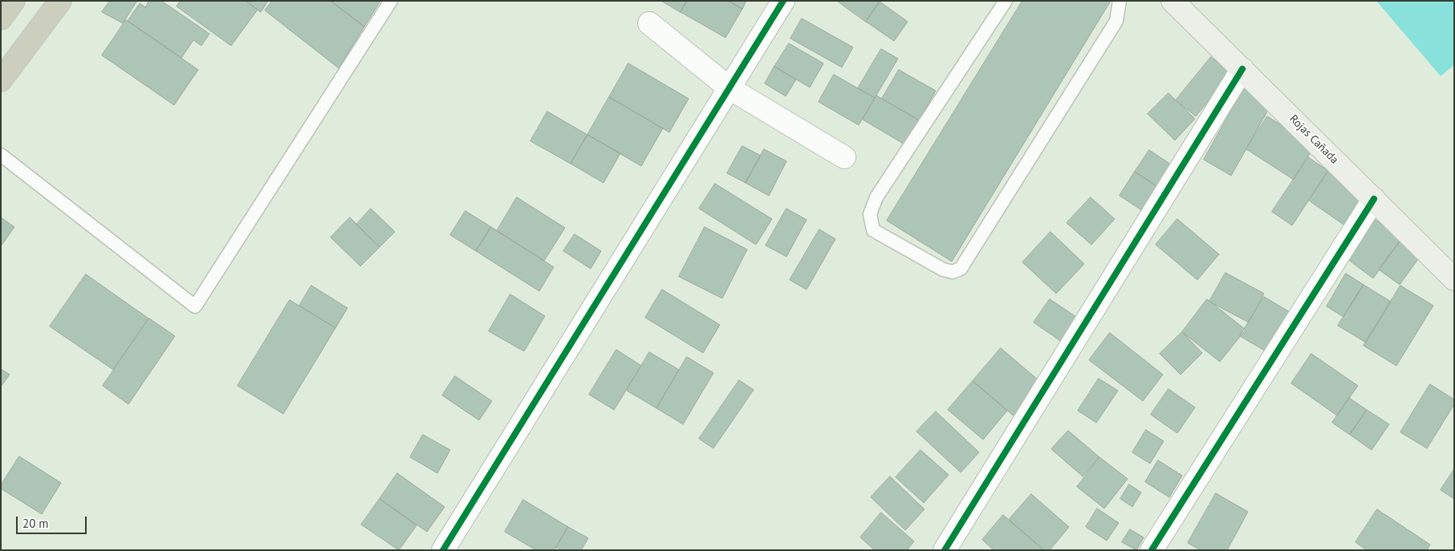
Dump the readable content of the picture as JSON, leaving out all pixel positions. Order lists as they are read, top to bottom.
{
  "streets": {
    "main road": ["Rojas Cañada"]
  },
  "scale_bar": "20 m"
}
